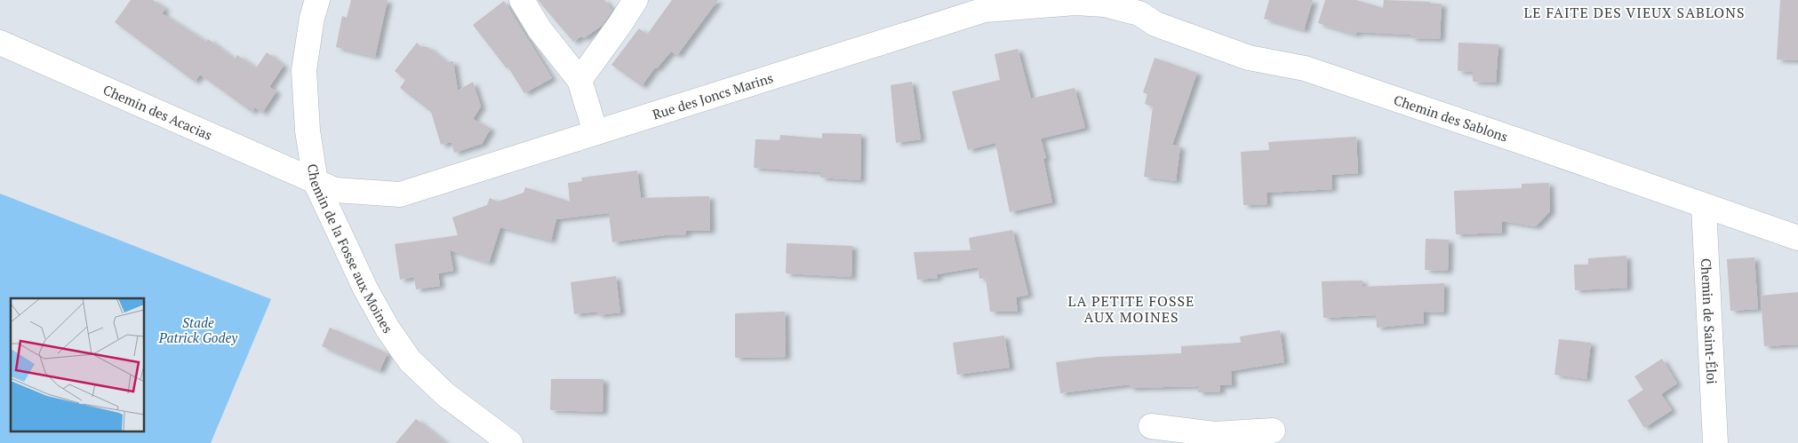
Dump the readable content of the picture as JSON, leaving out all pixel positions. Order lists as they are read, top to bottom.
{
  "streets": {
    "street": [
      "Rue des Joncs Marins",
      "Chemin des Acacias",
      "Chemin des Sablons",
      "Chemin de la Fosse aux Moines",
      "Chemin de Saint-Éloi"
    ]
  },
  "crossings": [
    ["Rue des Joncs Marins", "Chemin des Acacias"],
    ["Rue des Joncs Marins", "Chemin des Sablons"],
    ["Rue des Joncs Marins", "Chemin de la Fosse aux Moines"],
    ["Chemin des Acacias", "Chemin de la Fosse aux Moines"],
    ["Chemin des Sablons", "Chemin de Saint-Éloi"]
  ],
  "districts": ["LE FAITE DES VIEUX SABLONS", "LA PETITE FOSSE AUX MOINES"],
  "parks": ["Stade Patrick Godey"]
}
